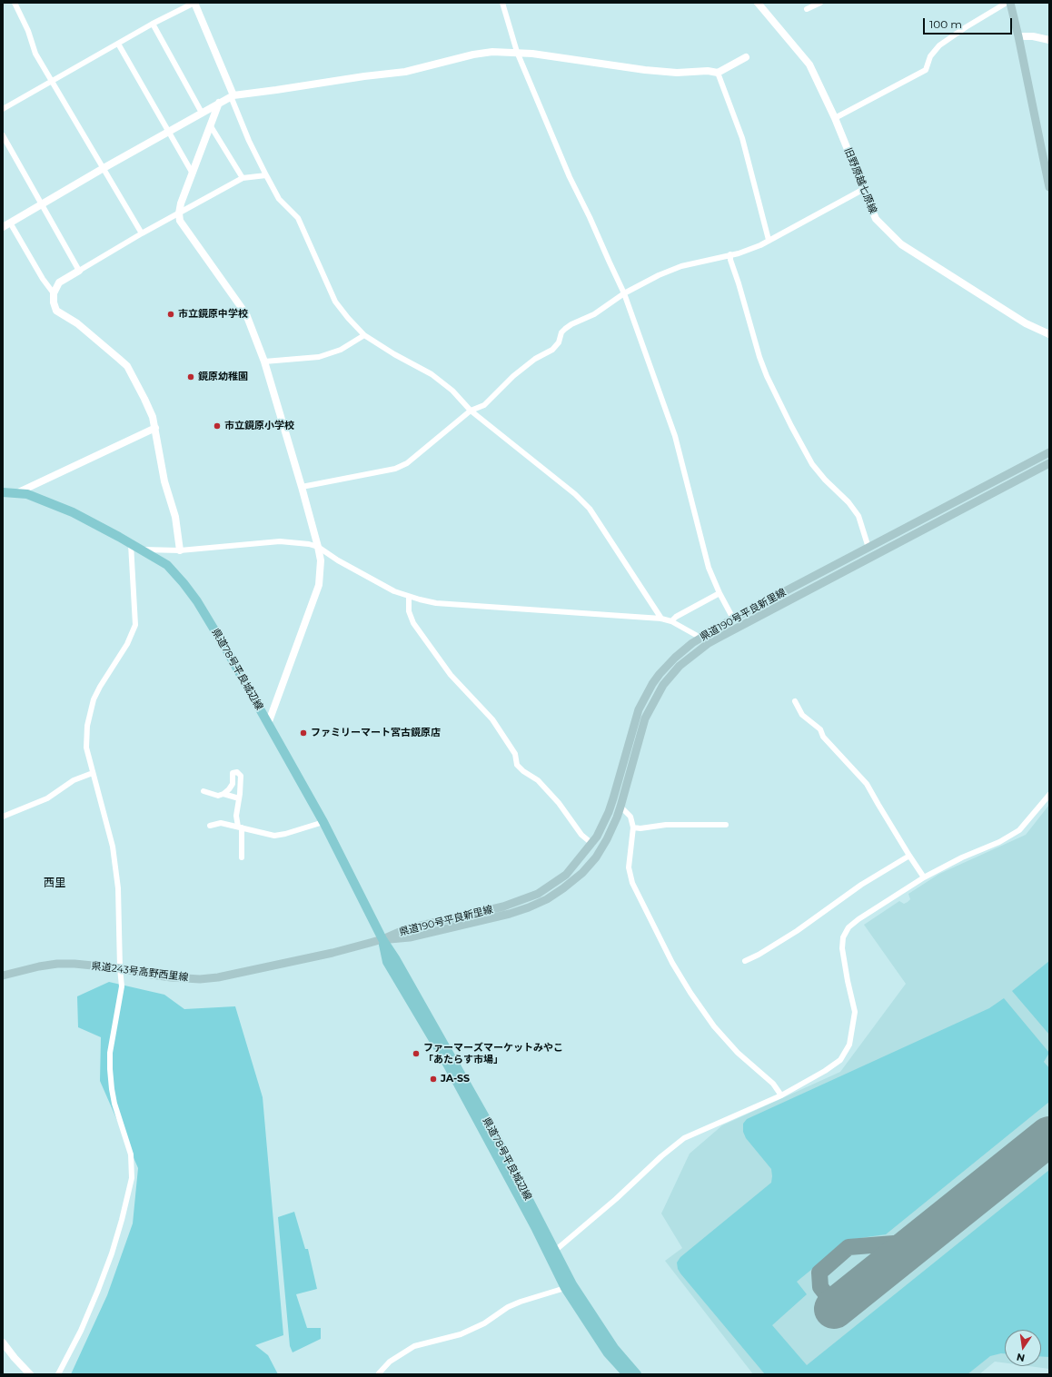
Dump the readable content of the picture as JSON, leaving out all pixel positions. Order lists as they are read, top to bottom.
{
  "streets": {
    "main road": ["県道190号平良新里線", "県道78号平良城辺線", "県道243号高野西里線"],
    "street": ["旧野原越七原線"]
  },
  "crossings": [
    ["県道190号平良新里線", "県道78号平良城辺線"],
    ["県道190号平良新里線", "県道243号高野西里線"],
    ["県道78号平良城辺線", "県道243号高野西里線"]
  ],
  "districts": ["西里"],
  "places": [
    "市立鏡原中学校",
    "鏡原幼稚園",
    "市立鏡原小学校",
    "ファミリーマート宮古鏡原店",
    "ファーマーズマーケットみやこ 「あたらす市場」",
    "JA-SS"
  ],
  "scale_bar": "100 m",
  "north": "bottom"
}
